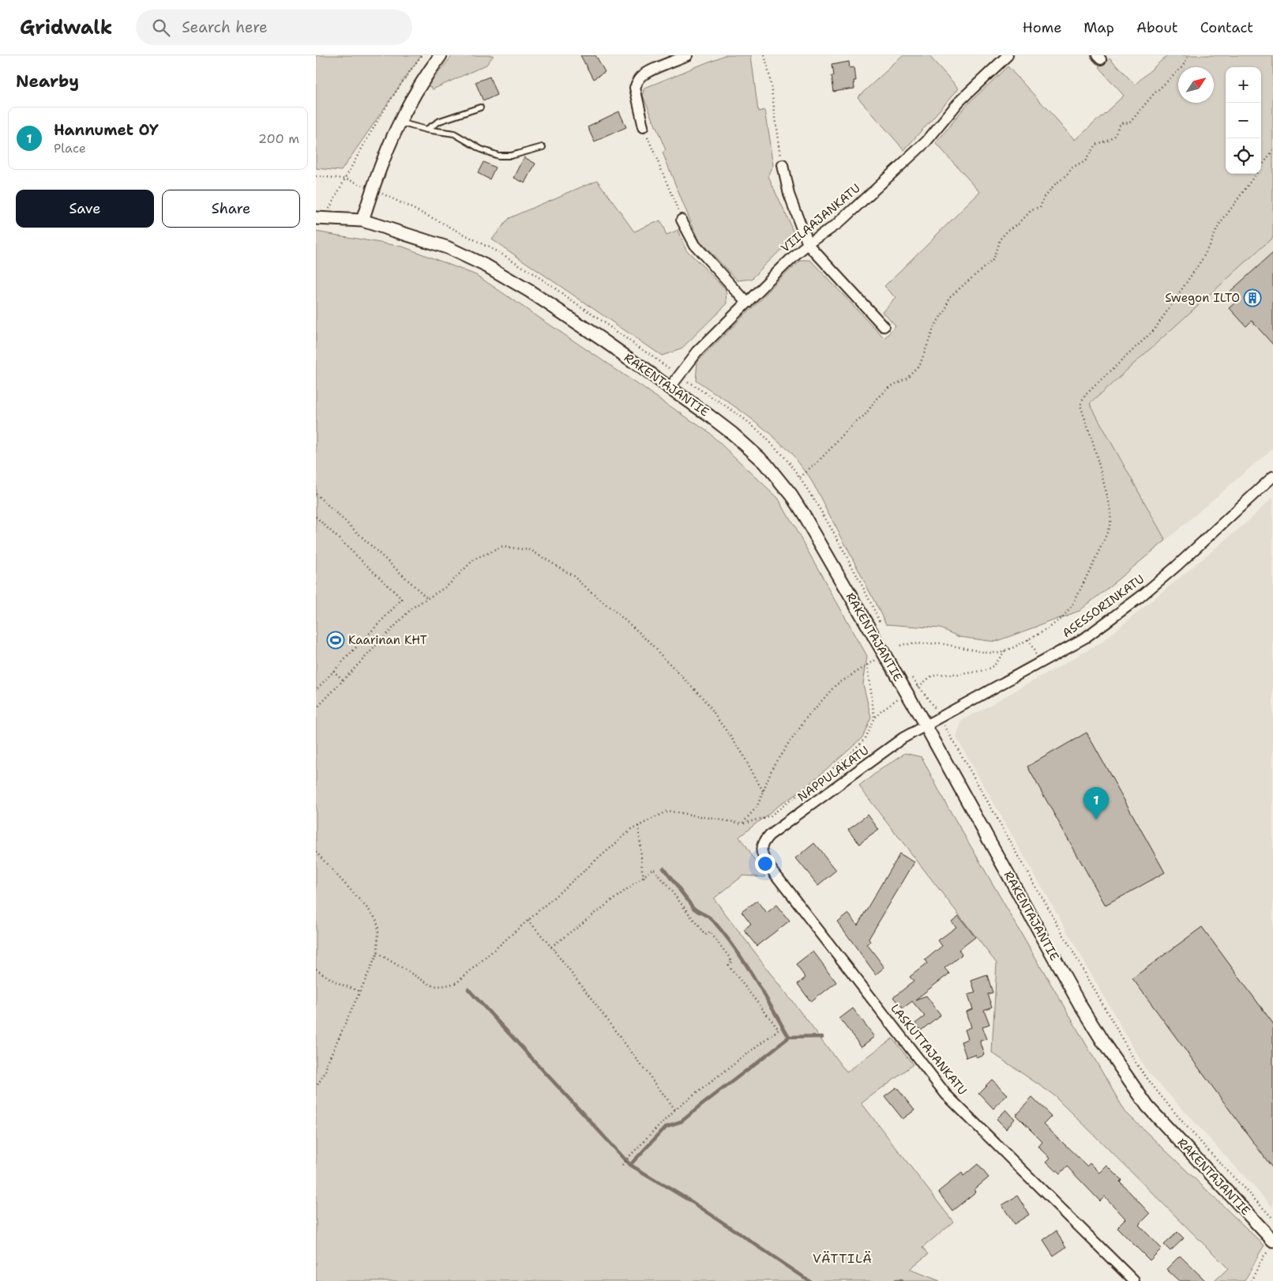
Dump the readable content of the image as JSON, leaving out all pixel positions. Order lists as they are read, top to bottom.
{
  "streets": {
    "street": [
      "VIILAAJANKATU",
      "RAKENTAJANTIE",
      "ASESSORINKATU",
      "NAPPULAKATU",
      "LASKUTTAJANKATU"
    ]
  },
  "crossings": [
    ["VIILAAJANKATU", "RAKENTAJANTIE"],
    ["RAKENTAJANTIE", "ASESSORINKATU"],
    ["RAKENTAJANTIE", "NAPPULAKATU"],
    ["ASESSORINKATU", "NAPPULAKATU"],
    ["NAPPULAKATU", "LASKUTTAJANKATU"]
  ],
  "districts": ["VÄTTILÄ"],
  "places": {
    "building": ["Swegon ILTO"],
    "sports": ["Kaarinan KHT"]
  },
  "north": "top right",
  "page": {
    "header": "Gridwalk",
    "search": "Search here",
    "nav": [
      "Home",
      "Map",
      "About",
      "Contact"
    ],
    "heading": "Nearby",
    "map_buttons": ["+", "−"],
    "list": [
      {
        "mark": "1",
        "name": "Hannumet OY",
        "note": "Place",
        "value": "200 m"
      }
    ],
    "buttons": ["Save", "Share"],
    "pins": "1"
  }
}
